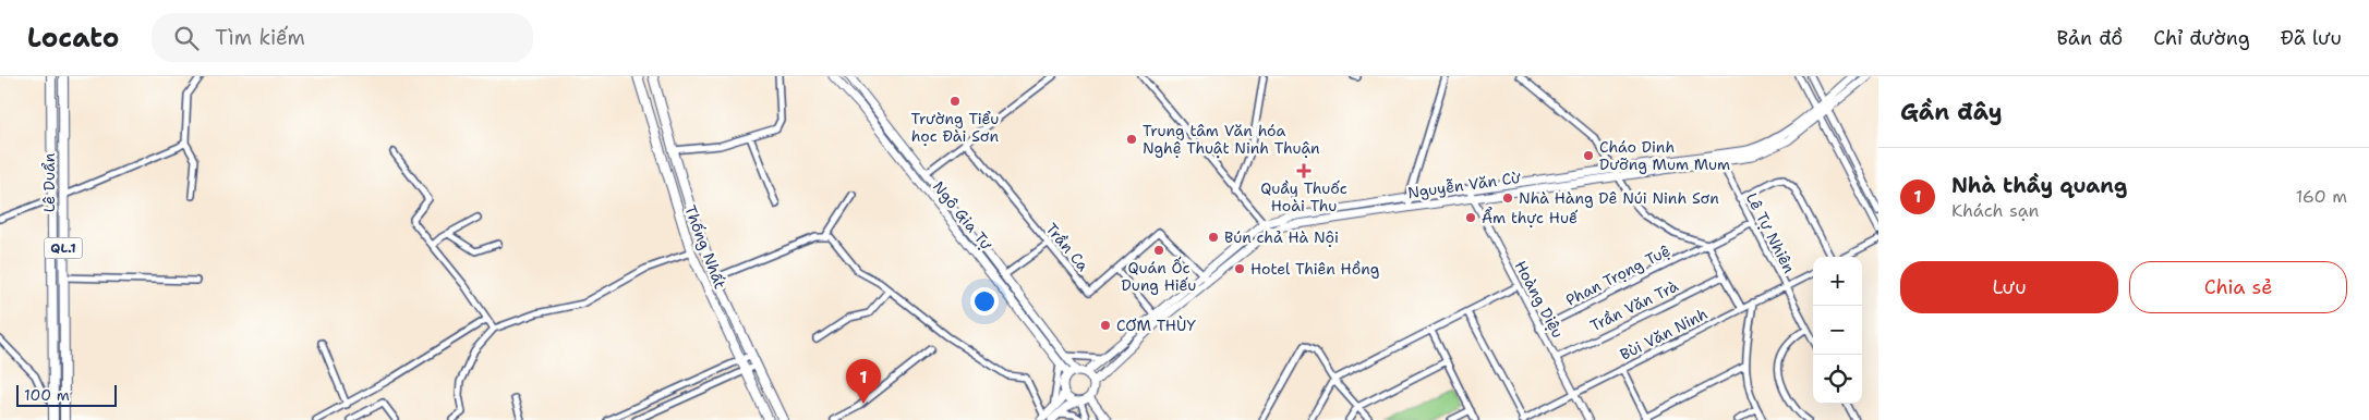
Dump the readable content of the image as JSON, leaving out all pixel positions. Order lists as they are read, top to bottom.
{
  "streets": {
    "main road": [
      "Lê Duẩn",
      "Nguyễn Văn Cừ",
      "Ngô Gia Tự",
      "Thống Nhất",
      "QL.1"
    ],
    "street": [
      "Lê Tự Nhiên",
      "Trần Ca",
      "Phan Trọng Tuệ",
      "Hoàng Diệu",
      "Trần Văn Trà",
      "Bùi Văn Ninh"
    ]
  },
  "crossings": [
    ["Nguyễn Văn Cừ", "Ngô Gia Tự"],
    ["Nguyễn Văn Cừ", "Lê Tự Nhiên"],
    ["Nguyễn Văn Cừ", "Trần Ca"],
    ["Nguyễn Văn Cừ", "Hoàng Diệu"],
    ["Lê Tự Nhiên", "Phan Trọng Tuệ"],
    ["Lê Tự Nhiên", "Bùi Văn Ninh"],
    ["Phan Trọng Tuệ", "Hoàng Diệu"],
    ["Hoàng Diệu", "Trần Văn Trà"],
    ["Hoàng Diệu", "Bùi Văn Ninh"]
  ],
  "places": {
    "other": [
      "Trường Tiểu học Đài Sơn",
      "Trung tâm Văn hóa Nghệ Thuật Ninh Thuận",
      "Cháo Dinh Dưỡng Mum Mum",
      "Nhà Hàng Dê Núi Ninh Sơn",
      "Ẩm thực Huế",
      "Bún chả Hà Nội",
      "Quán Ốc Dung Hiếu",
      "Hotel Thiên Hồng",
      "CƠM THÙY"
    ],
    "health": ["Quầy Thuốc Hoài Thu"]
  },
  "scale_bar": "100 m",
  "page": {
    "header": "Locato",
    "search": "Tìm kiếm",
    "nav": ["Bản đồ", "Chỉ đường", "Đã lưu"],
    "heading": "Gần đây",
    "list": [
      {
        "mark": "1",
        "name": "Nhà thầy quang",
        "note": "Khách sạn",
        "value": "160 m"
      }
    ],
    "buttons": ["Lưu", "Chia sẻ"],
    "map_buttons": ["+", "−"],
    "pins": "1",
    "scale": "100 m"
  }
}
